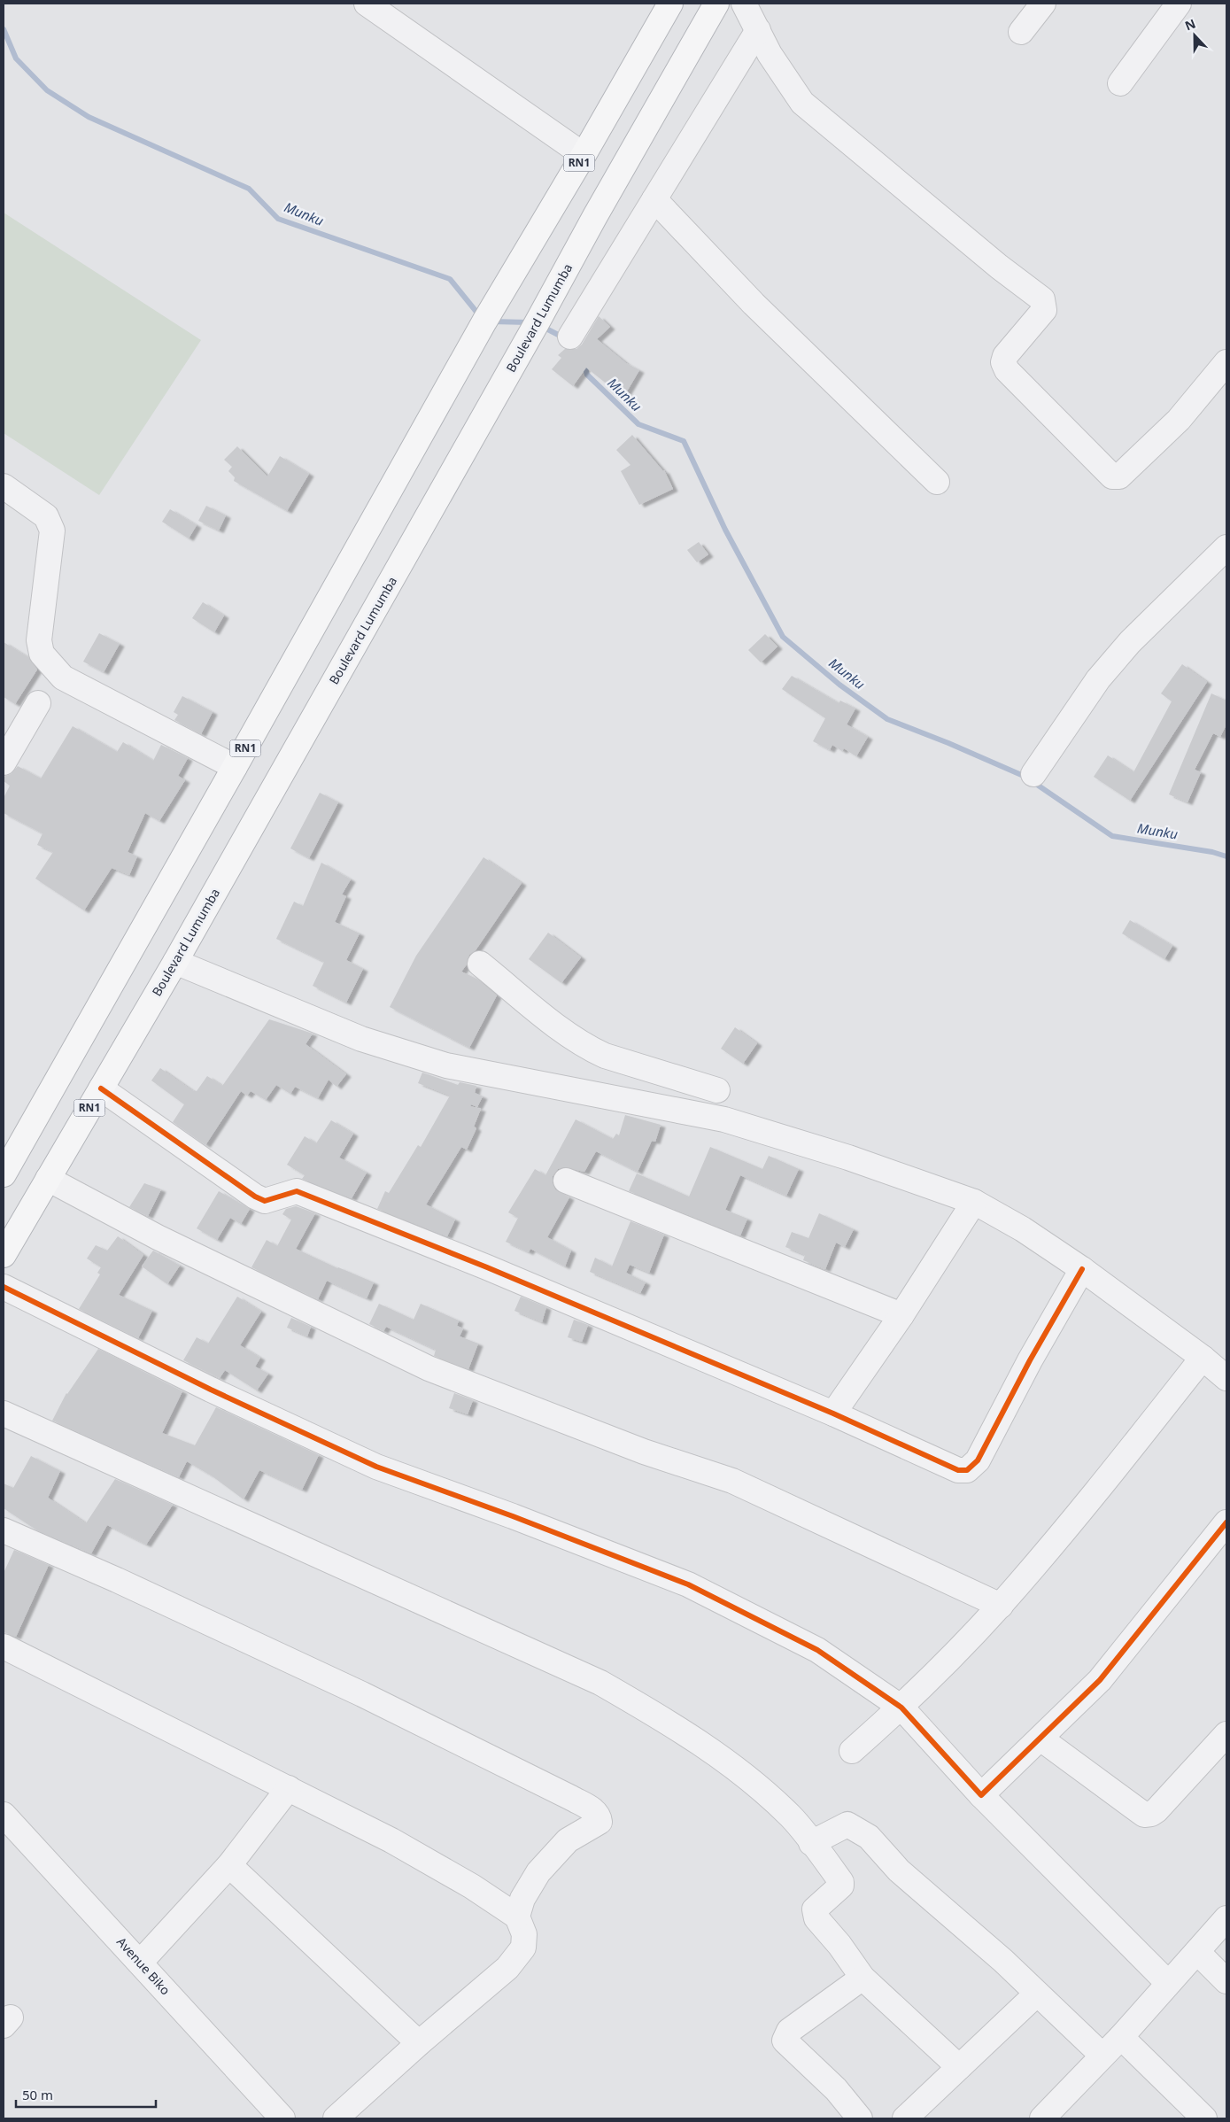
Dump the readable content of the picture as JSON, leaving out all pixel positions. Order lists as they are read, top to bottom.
{
  "streets": {
    "highway": ["RN1", "Boulevard Lumumba"],
    "street": ["Avenue Biko"]
  },
  "water": ["Munku"],
  "scale_bar": "50 m",
  "north": "top"
}
